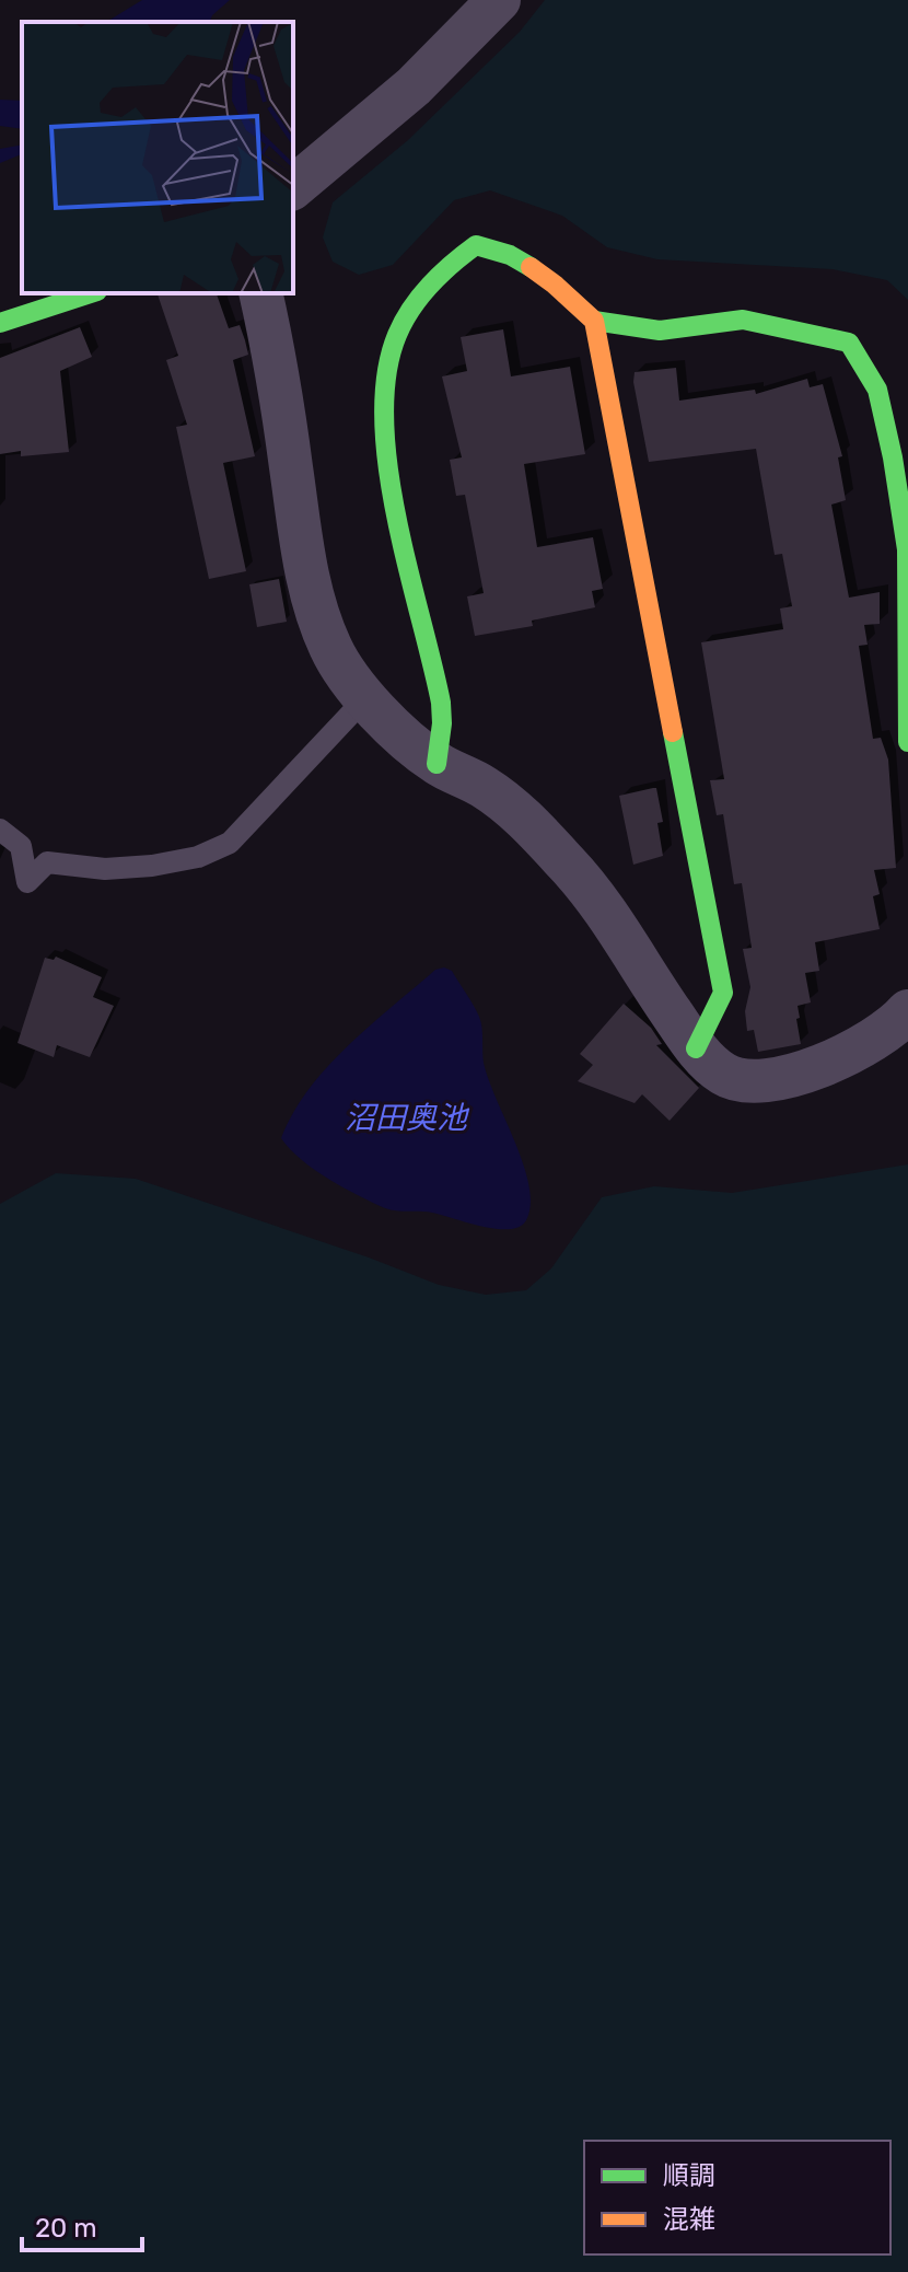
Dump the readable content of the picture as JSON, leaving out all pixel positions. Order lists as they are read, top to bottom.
{
  "water": ["沼田奥池"],
  "legend": ["順調", "混雑"],
  "scale_bar": "20 m"
}
